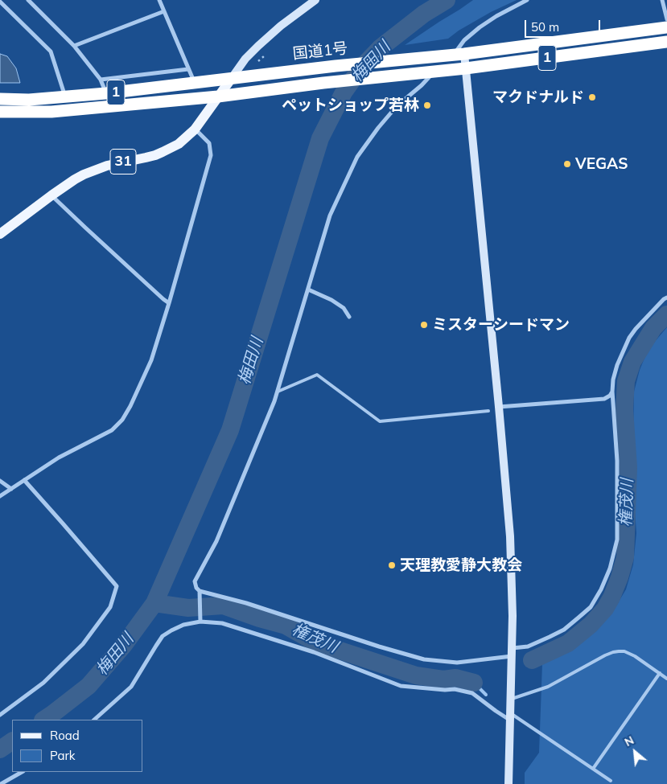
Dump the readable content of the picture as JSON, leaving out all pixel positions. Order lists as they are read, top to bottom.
{
  "streets": {
    "highway": ["国道1号", "1"],
    "main road": ["31"]
  },
  "crossings": [
    ["国道1号", "31"]
  ],
  "water": ["梅田川", "権茂川"],
  "places": [
    "マクドナルド",
    "ペットショップ若林",
    "VEGAS",
    "ミスターシードマン",
    "天理教愛静大教会"
  ],
  "legend": ["Road", "Park"],
  "scale_bar": "50 m",
  "north": "top left"
}
